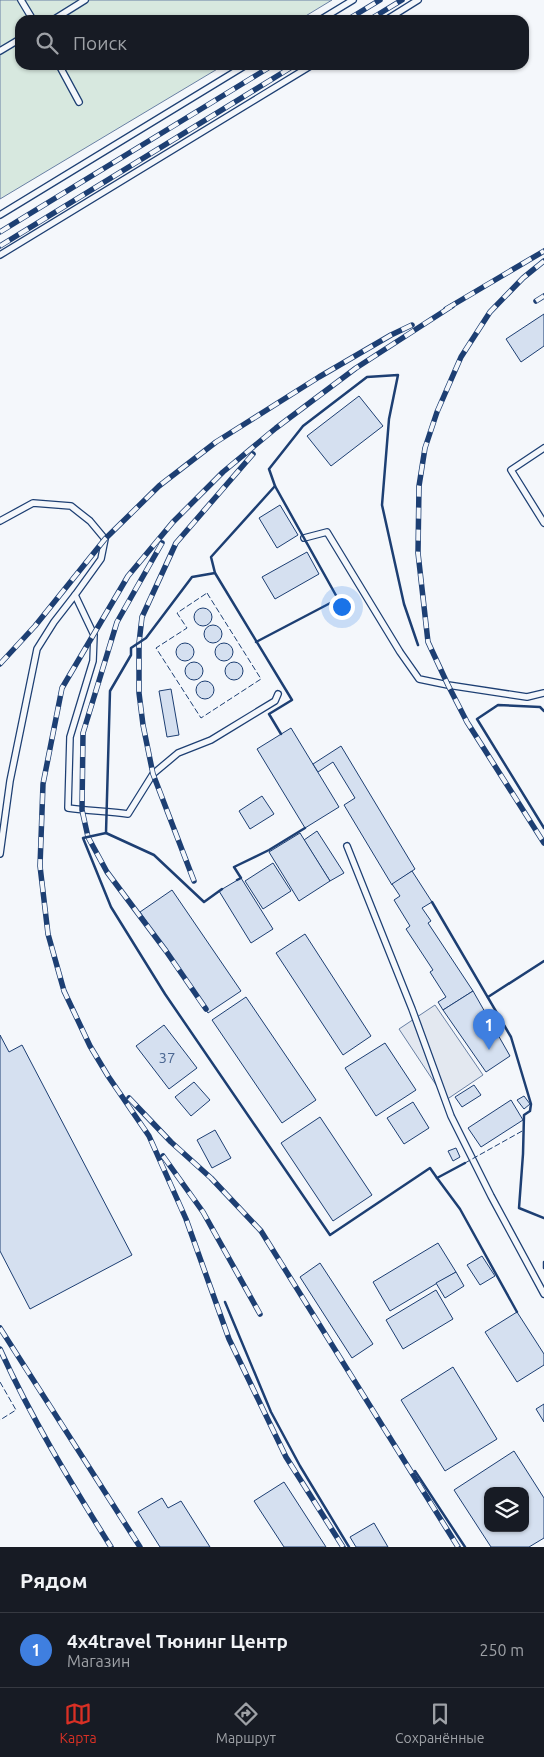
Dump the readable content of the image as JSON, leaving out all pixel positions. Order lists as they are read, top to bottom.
{
  "house_numbers": ["37"],
  "page": {
    "search": "Поиск",
    "pins": "1",
    "heading": "Рядом",
    "list": [
      {
        "mark": "1",
        "name": "4x4travel Тюнинг Центр",
        "note": "Магазин",
        "value": "250 m"
      }
    ],
    "nav": ["Карта", "Маршрут", "Сохранённые"]
  }
}
